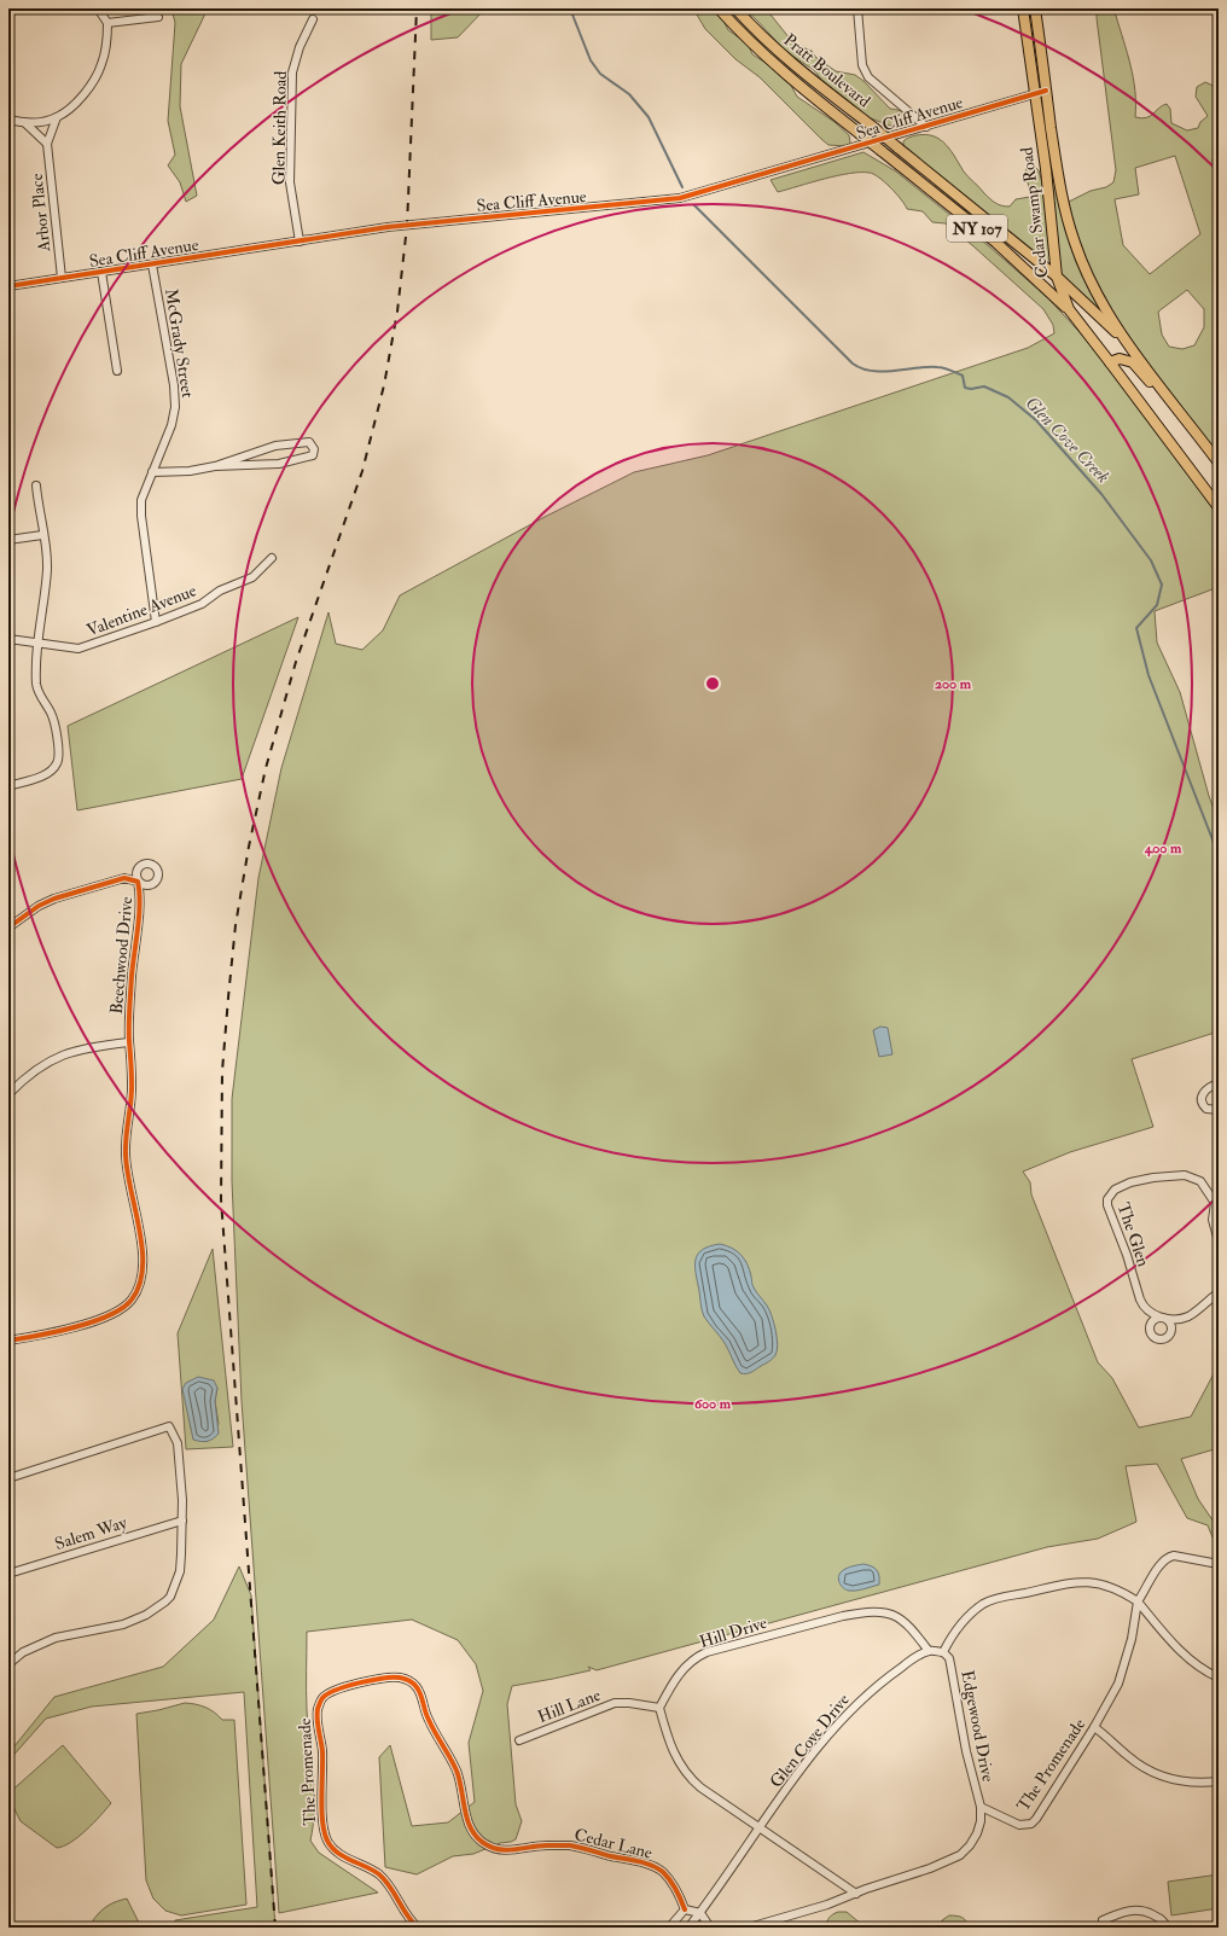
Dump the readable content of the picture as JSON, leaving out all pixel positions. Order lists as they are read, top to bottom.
{
  "streets": {
    "main road": ["Pratt Boulevard", "Cedar Swamp Road", "NY 107"],
    "street": [
      "Sea Cliff Avenue",
      "Glen Keith Road",
      "Arbor Place",
      "McGrady Street",
      "Valentine Avenue",
      "Beechwood Drive",
      "The Glen",
      "Salem Way",
      "Hill Drive",
      "Hill Lane",
      "Edgewood Drive",
      "Glen Cove Drive",
      "The Promenade",
      "Cedar Lane"
    ]
  },
  "crossings": [
    ["Pratt Boulevard", "Cedar Swamp Road"],
    ["Sea Cliff Avenue", "Glen Keith Road"],
    ["Sea Cliff Avenue", "Arbor Place"],
    ["Sea Cliff Avenue", "Cedar Swamp Road"],
    ["Sea Cliff Avenue", "McGrady Street"],
    ["McGrady Street", "Valentine Avenue"],
    ["Hill Drive", "Hill Lane"],
    ["Hill Drive", "Glen Cove Drive"],
    ["Edgewood Drive", "The Promenade"],
    ["The Promenade", "Cedar Lane"]
  ],
  "water": ["Glen Cove Creek"],
  "rings": ["200 m", "400 m", "600 m"]
}
